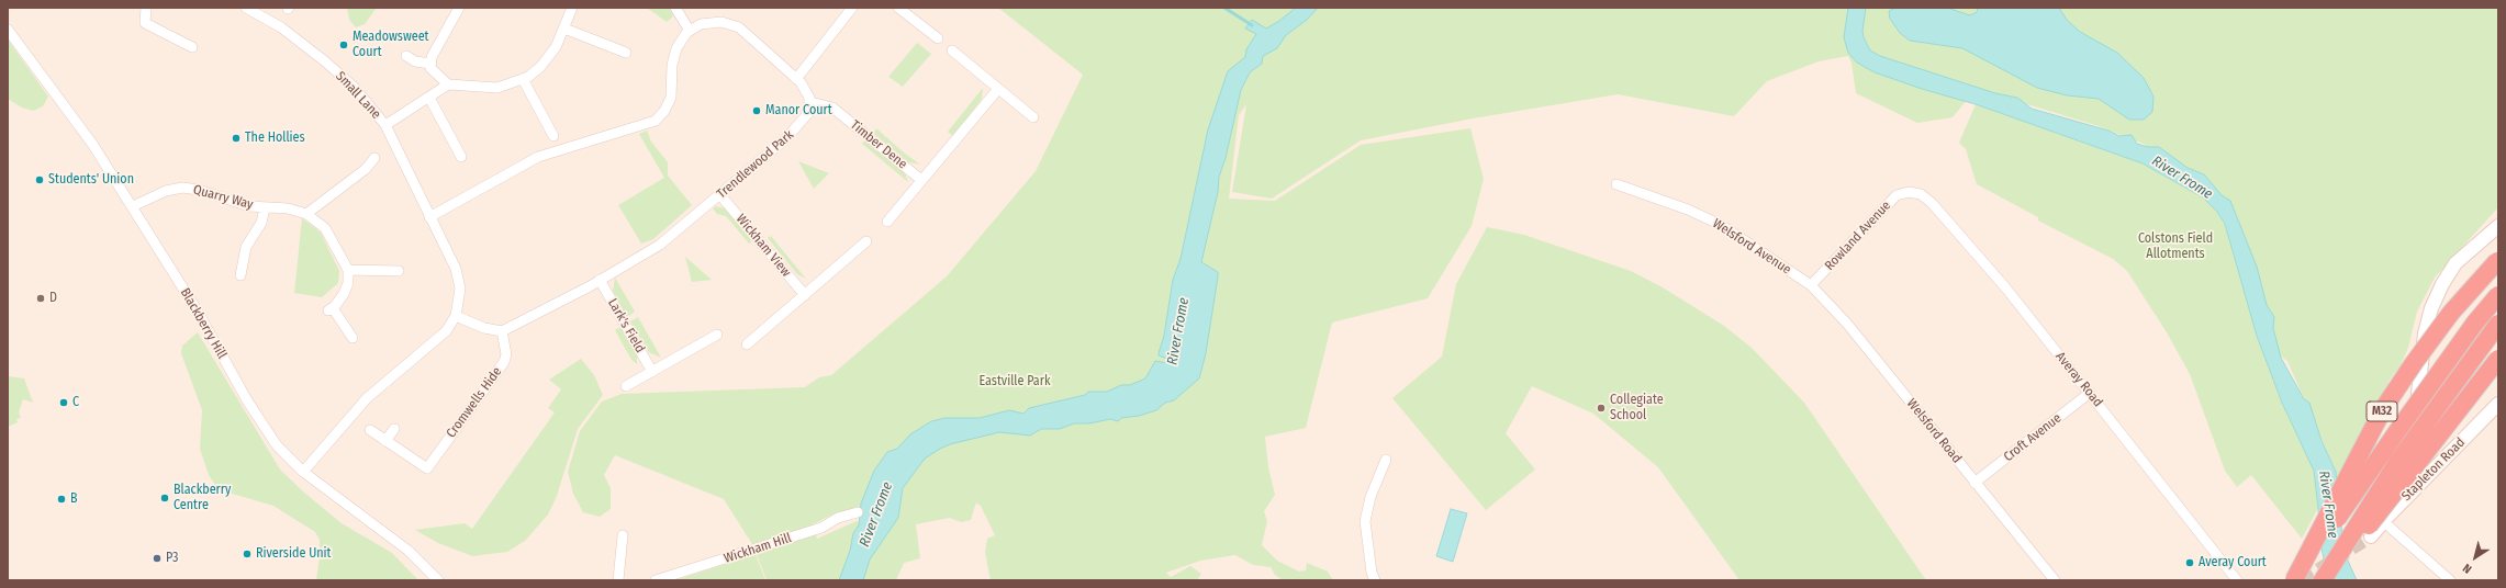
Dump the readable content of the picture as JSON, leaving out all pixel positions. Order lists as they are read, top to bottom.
{
  "streets": {
    "highway": ["M32"],
    "main road": ["Stapleton Road"],
    "street": [
      "Small Lane",
      "Timber Dene",
      "Trendlewood Park",
      "Quarry Way",
      "Rowland Avenue",
      "Wickham View",
      "Welsford Avenue",
      "Blackberry Hill",
      "Lark's Field",
      "Averay Road",
      "Cromwells Hide",
      "Welsford Road",
      "Croft Avenue",
      "Wickham Hill"
    ]
  },
  "crossings": [
    ["Timber Dene", "Trendlewood Park"],
    ["Trendlewood Park", "Wickham View"],
    ["Trendlewood Park", "Lark's Field"],
    ["Trendlewood Park", "Cromwells Hide"],
    ["Quarry Way", "Blackberry Hill"],
    ["Rowland Avenue", "Welsford Avenue"],
    ["Rowland Avenue", "Averay Road"],
    ["Rowland Avenue", "Welsford Road"],
    ["Welsford Avenue", "Welsford Road"],
    ["Averay Road", "Croft Avenue"],
    ["Welsford Road", "Croft Avenue"]
  ],
  "water": ["River Frome"],
  "parks": ["Colstons Field Allotments", "Eastville Park"],
  "places": [
    "Meadowsweet Court",
    "Manor Court",
    "The Hollies",
    "Students' Union",
    "D",
    "C",
    "Collegiate School",
    "Blackberry Centre",
    "B",
    "Riverside Unit",
    "P3",
    "Averay Court"
  ],
  "north": "bottom left"
}
